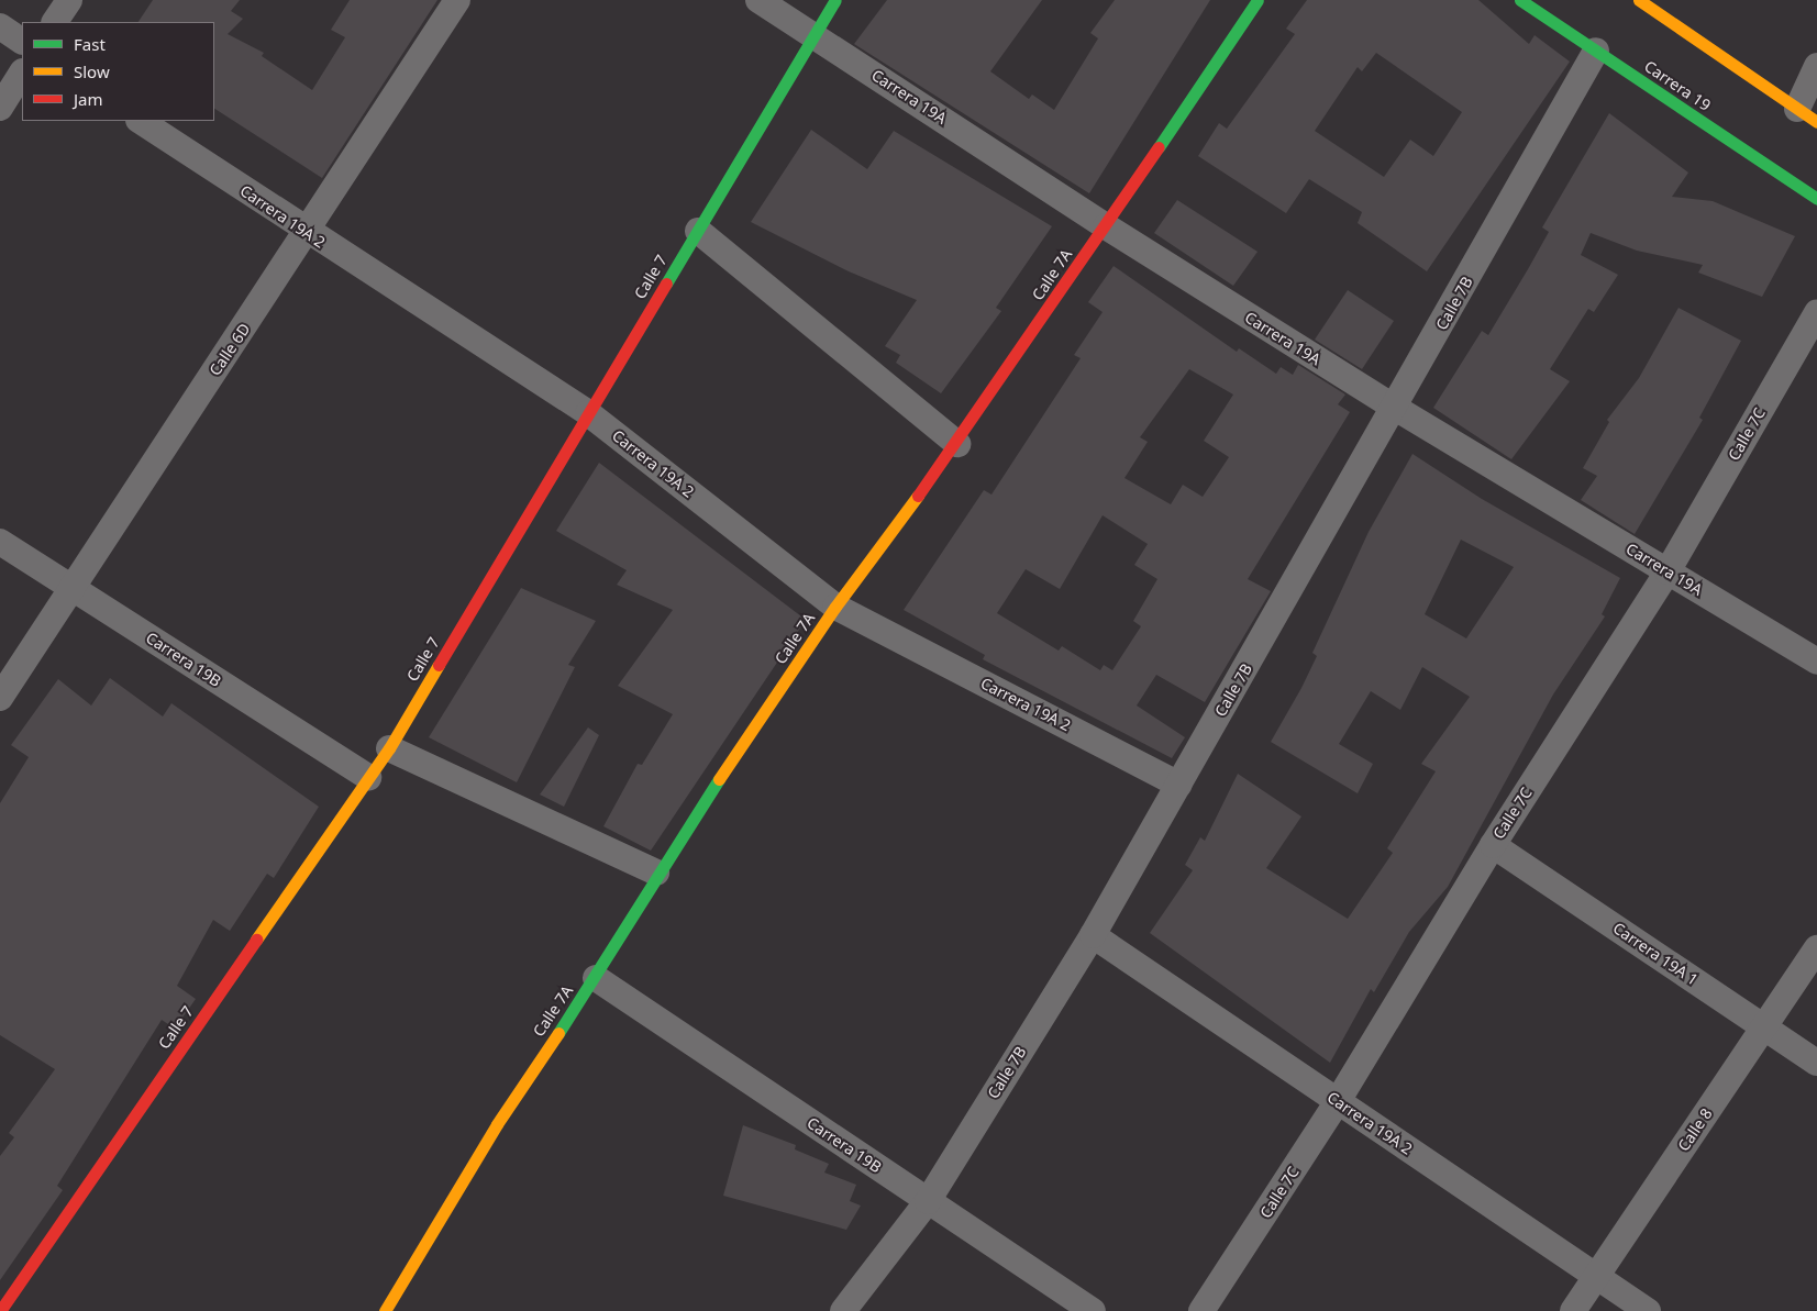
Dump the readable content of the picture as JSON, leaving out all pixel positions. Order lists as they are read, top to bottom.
{
  "streets": {
    "main road": ["Carrera 19", "Calle 7A", "Calle 7"],
    "street": [
      "Carrera 19A",
      "Carrera 19A 2",
      "Calle 7B",
      "Calle 6D",
      "Calle 7C",
      "Carrera 19B",
      "Carrera 19A 1",
      "Calle 8"
    ]
  },
  "crossings": [
    ["Carrera 19", "Calle 7B"],
    ["Carrera 19A", "Calle 7A"],
    ["Carrera 19A", "Calle 7"],
    ["Carrera 19A", "Calle 7B"],
    ["Carrera 19A", "Calle 7C"],
    ["Carrera 19A 2", "Calle 7A"],
    ["Carrera 19A 2", "Calle 7"],
    ["Carrera 19A 2", "Calle 7B"],
    ["Carrera 19A 2", "Calle 6D"],
    ["Carrera 19A 2", "Calle 7C"],
    ["Carrera 19A 2", "Calle 8"],
    ["Calle 7A", "Carrera 19B"],
    ["Calle 7", "Carrera 19B"],
    ["Calle 7B", "Carrera 19B"],
    ["Calle 6D", "Carrera 19B"],
    ["Calle 7C", "Carrera 19A 1"],
    ["Carrera 19A 1", "Calle 8"]
  ],
  "legend": ["Fast", "Slow", "Jam"]
}
